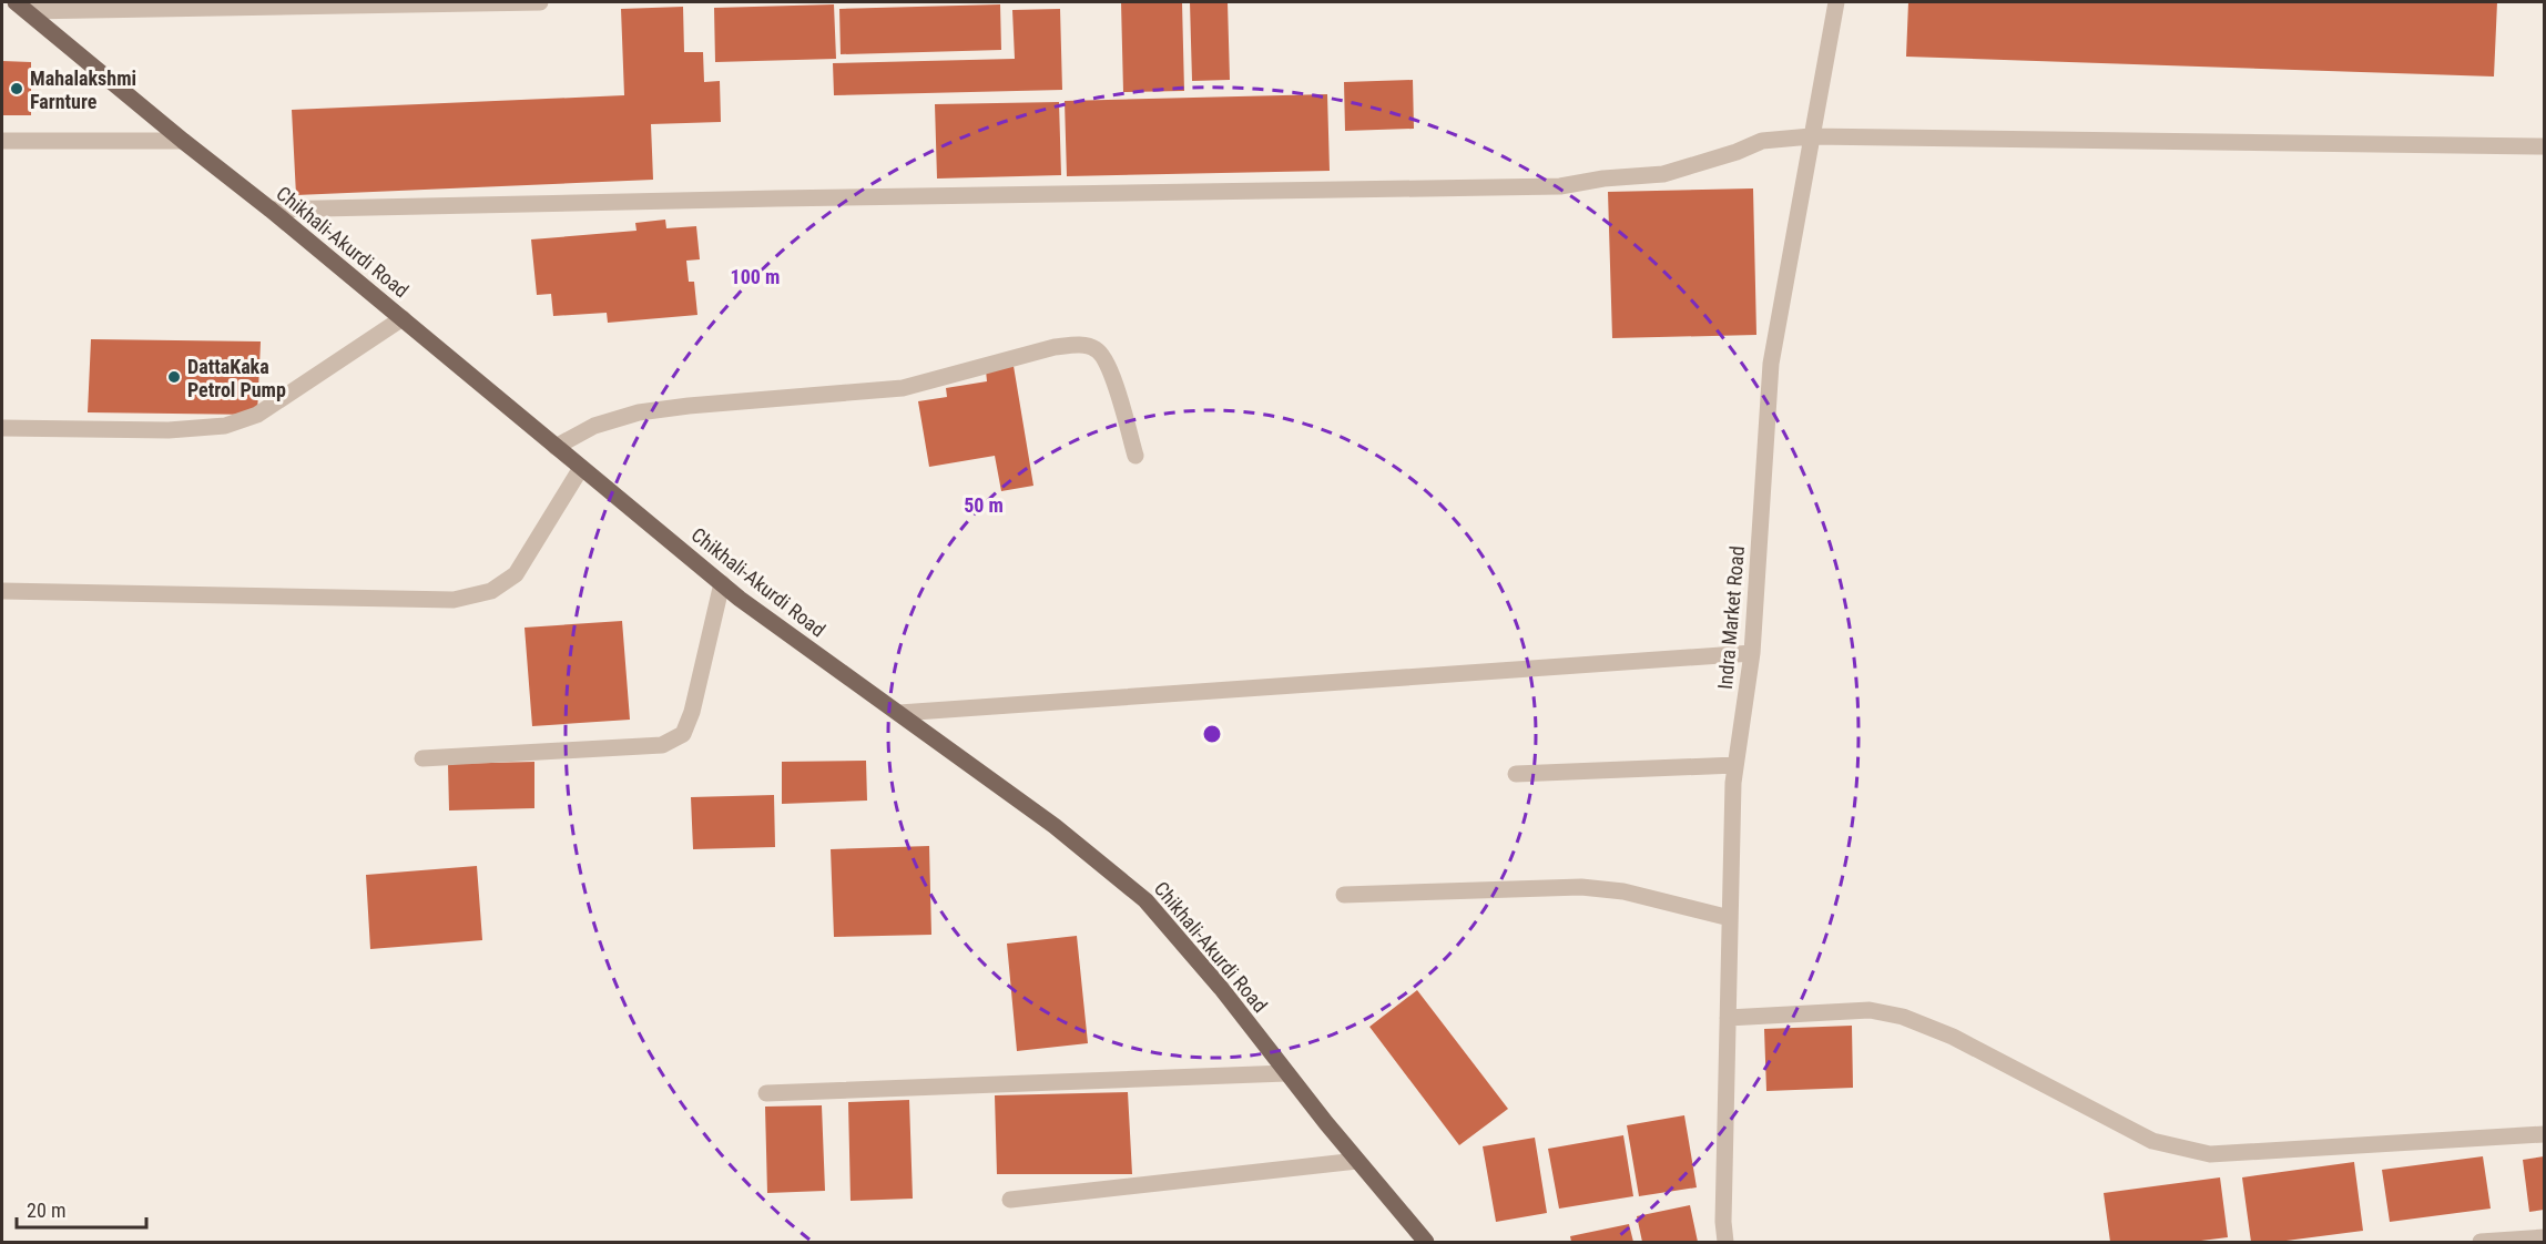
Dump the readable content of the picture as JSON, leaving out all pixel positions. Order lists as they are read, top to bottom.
{
  "streets": {
    "main road": ["Chikhali-Akurdi Road"],
    "street": ["Indra Market Road"]
  },
  "places": ["Mahalakshmi Farnture", "DattaKaka Petrol Pump"],
  "scale_bar": "20 m",
  "rings": ["100 m", "50 m"]
}
